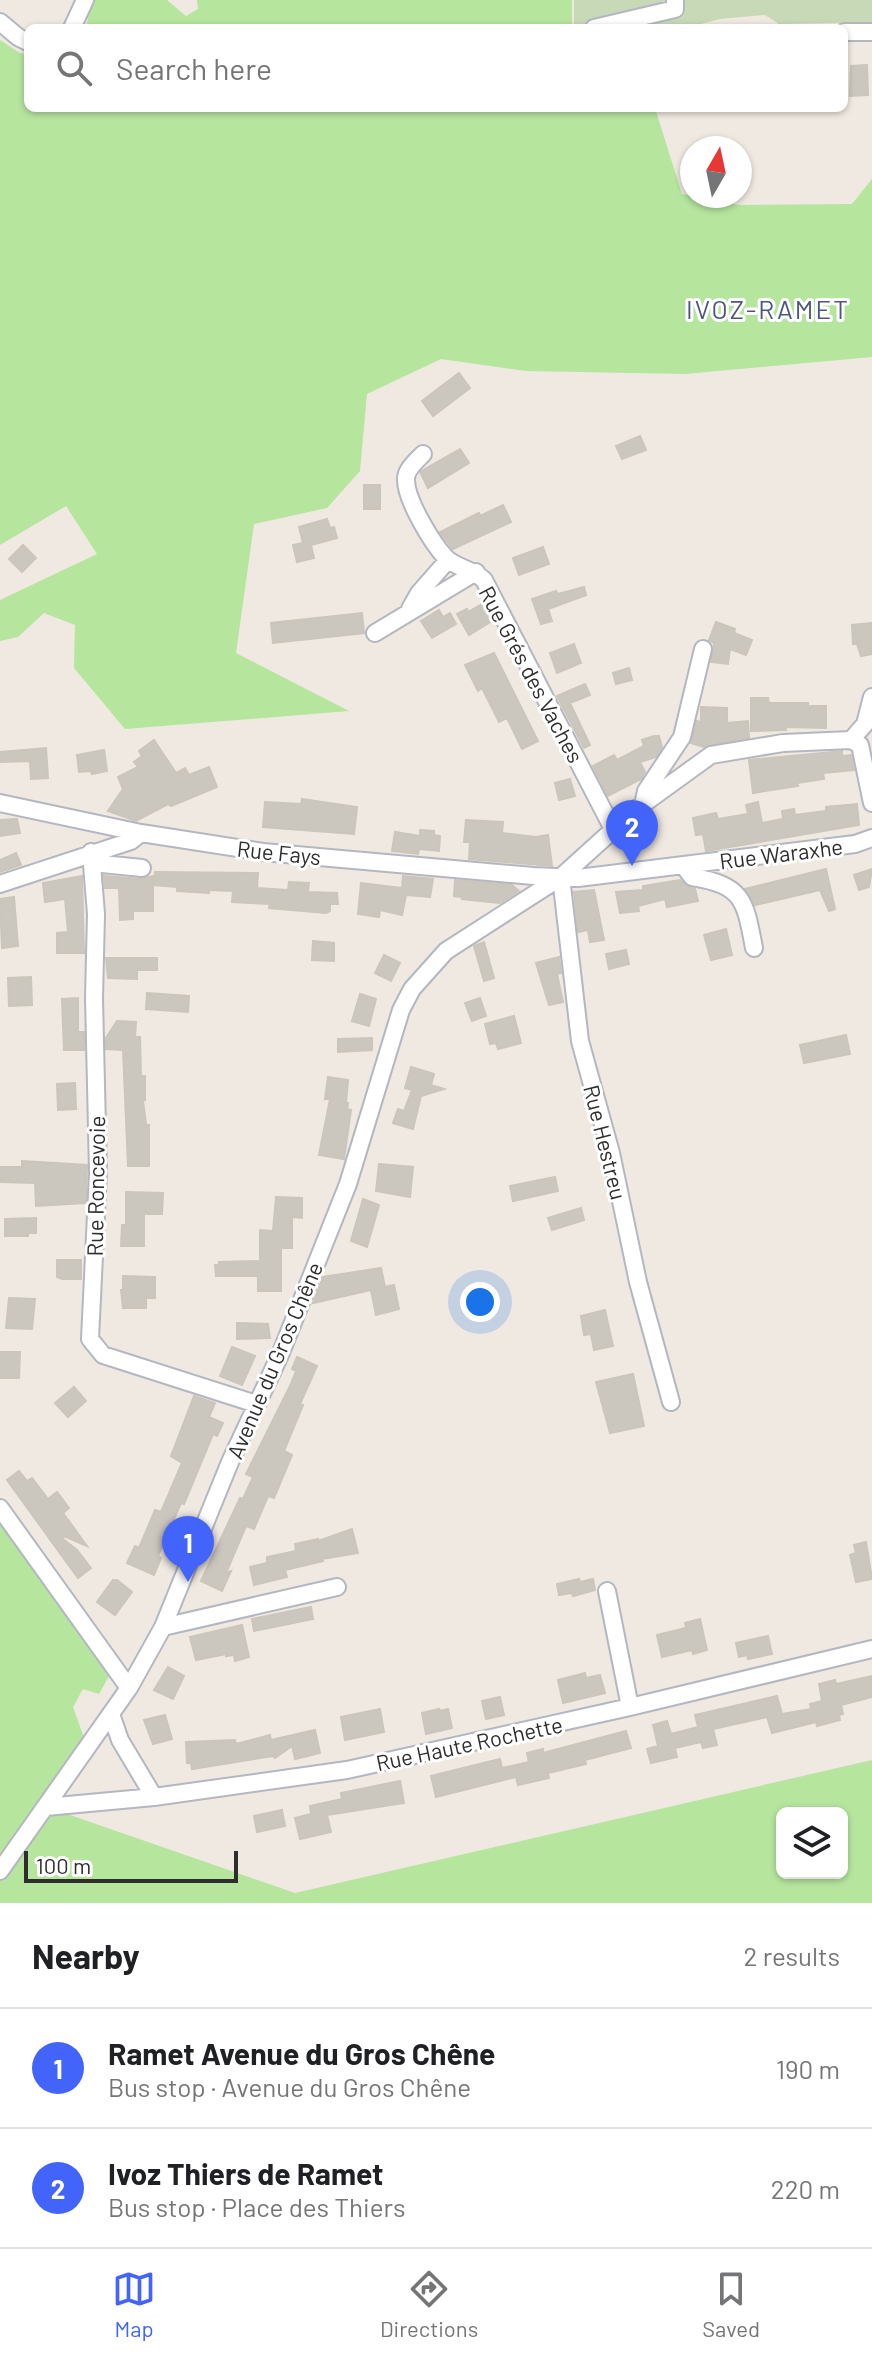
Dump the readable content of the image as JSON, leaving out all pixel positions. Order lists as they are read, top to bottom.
{
  "streets": {
    "street": [
      "Rue Grés des Vaches",
      "Rue Fays",
      "Rue Waraxhe",
      "Rue Hestreu",
      "Rue Roncevoie",
      "Avenue du Gros Chêne",
      "Rue Haute Rochette"
    ]
  },
  "crossings": [
    ["Rue Grés des Vaches", "Avenue du Gros Chêne"],
    ["Rue Fays", "Rue Waraxhe"],
    ["Rue Fays", "Rue Hestreu"],
    ["Rue Fays", "Avenue du Gros Chêne"],
    ["Rue Hestreu", "Avenue du Gros Chêne"],
    ["Rue Roncevoie", "Avenue du Gros Chêne"],
    ["Avenue du Gros Chêne", "Rue Haute Rochette"]
  ],
  "districts": ["IVOZ-RAMET"],
  "scale_bar": "100 m",
  "north": "top",
  "page": {
    "search": "Search here",
    "pins": ["2", "1"],
    "scale": "100 m",
    "heading": ["Nearby", "2 results"],
    "list": [
      {
        "mark": "1",
        "name": "Ramet Avenue du Gros Chêne",
        "note": "Bus stop · Avenue du Gros Chêne",
        "value": "190 m"
      },
      {
        "mark": "2",
        "name": "Ivoz Thiers de Ramet",
        "note": "Bus stop · Place des Thiers",
        "value": "220 m"
      }
    ],
    "nav": ["Map", "Directions", "Saved"]
  }
}
